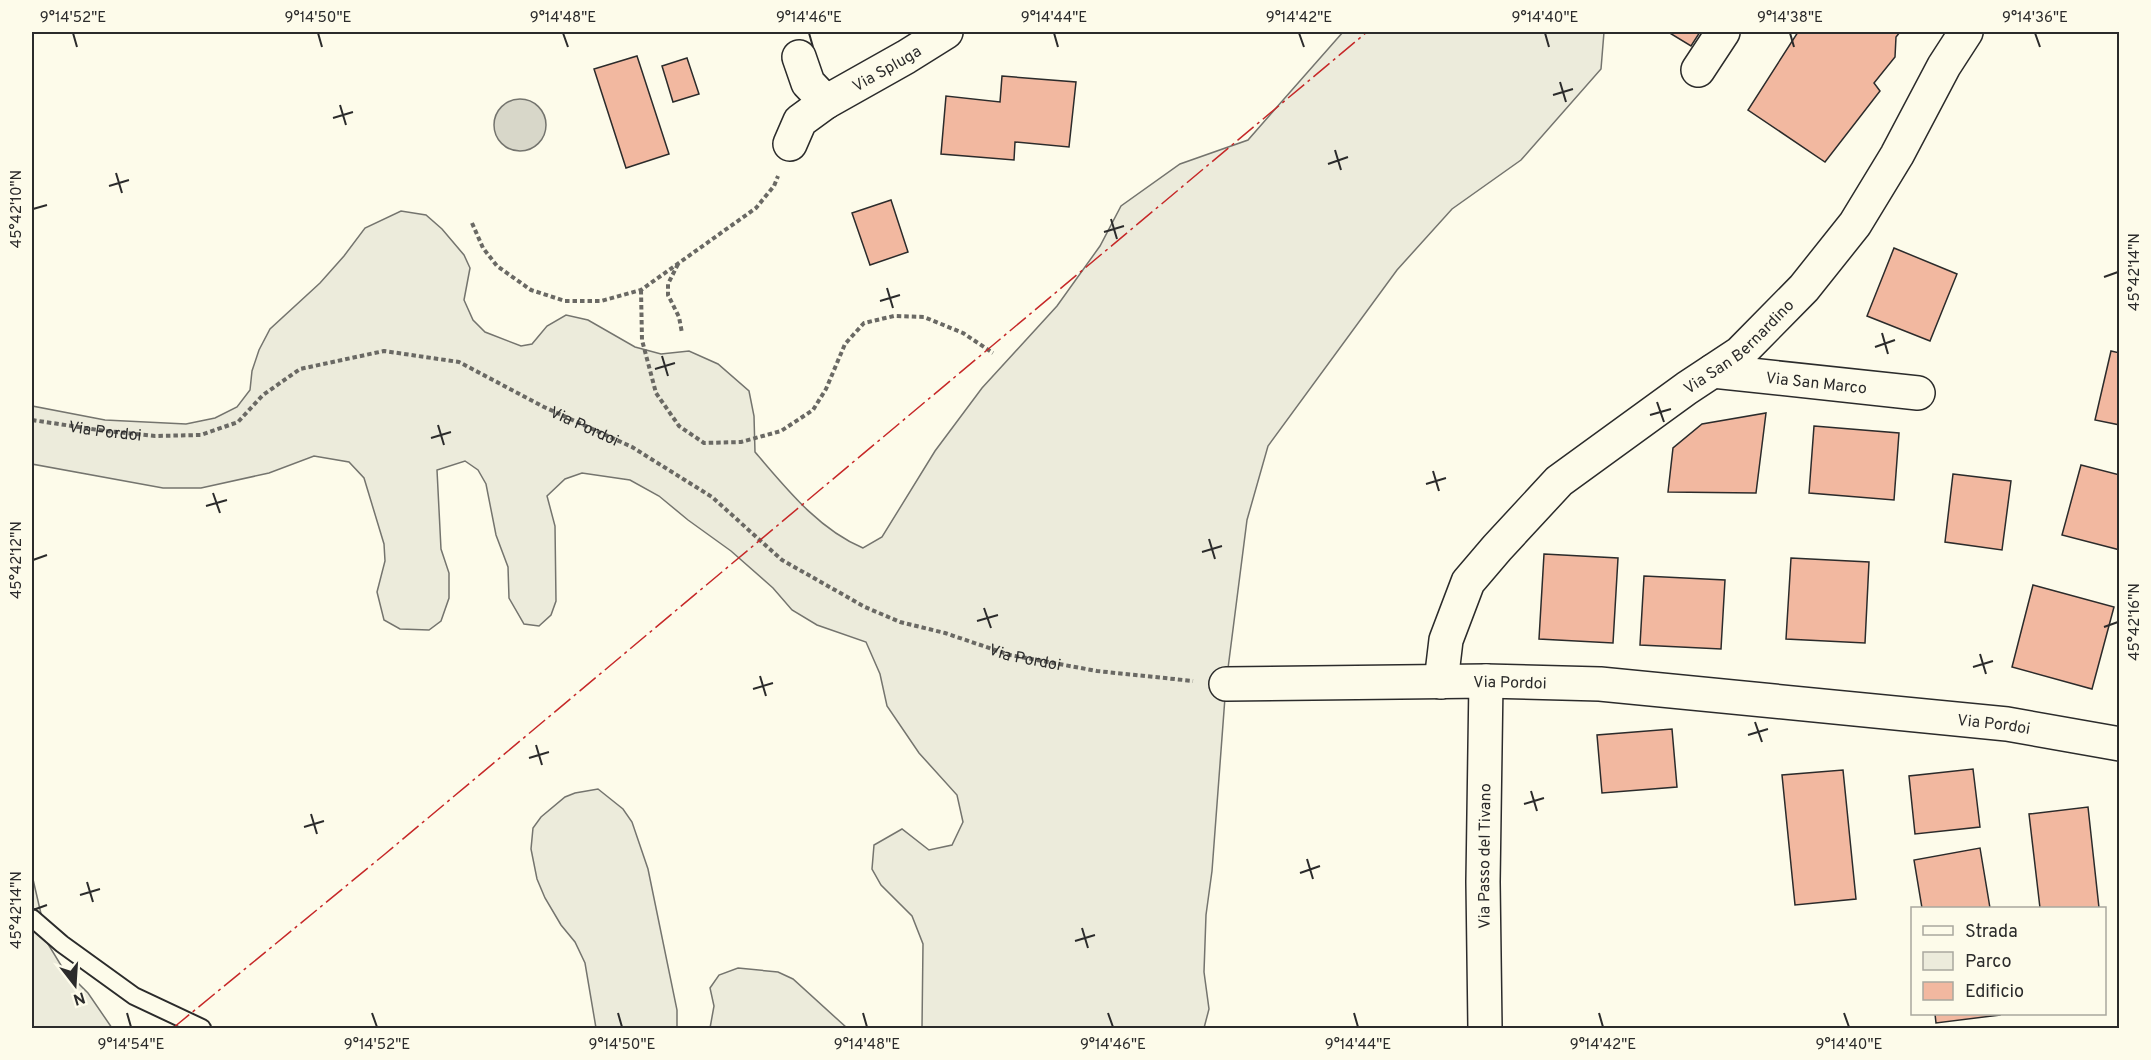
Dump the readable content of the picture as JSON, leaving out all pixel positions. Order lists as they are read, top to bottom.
{
  "streets": {
    "street": [
      "Via Spluga",
      "Via San Bernardino",
      "Via San Marco",
      "Via Pordoi",
      "Via Passo del Tivano"
    ]
  },
  "crossings": [
    ["Via San Bernardino", "Via San Marco"],
    ["Via San Bernardino", "Via Pordoi"],
    ["Via Pordoi", "Via Passo del Tivano"]
  ],
  "legend": ["Strada", "Parco", "Edificio"],
  "north": "bottom",
  "coordinates": [
    "9°14'52\"E",
    "9°14'50\"E",
    "9°14'48\"E",
    "9°14'46\"E",
    "9°14'44\"E",
    "9°14'42\"E",
    "9°14'40\"E",
    "9°14'38\"E",
    "9°14'36\"E",
    "45°42'10\"N",
    "45°42'14\"N",
    "45°42'12\"N",
    "45°42'16\"N",
    "9°14'54\"E"
  ]
}
